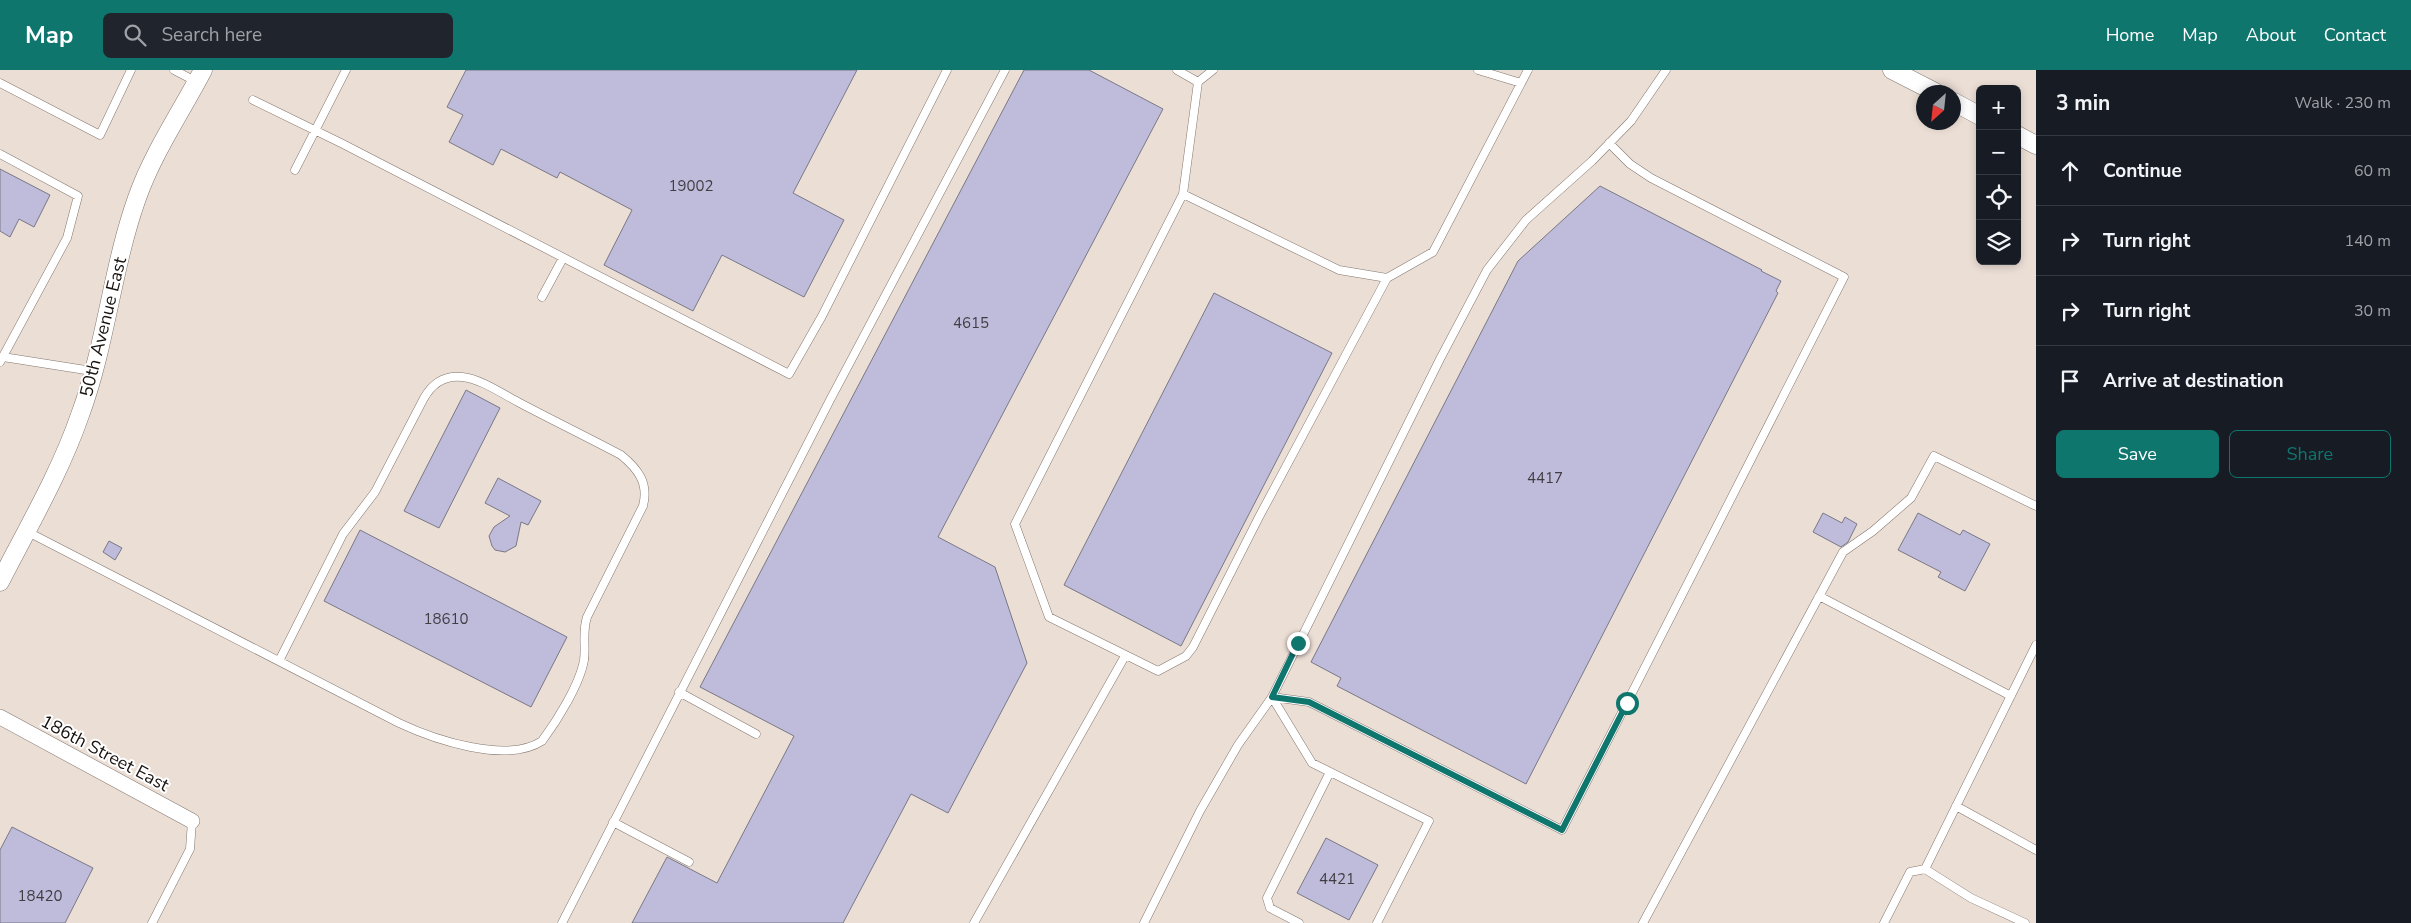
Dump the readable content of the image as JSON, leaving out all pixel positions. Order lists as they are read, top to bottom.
{
  "streets": {
    "street": ["50th Avenue East", "186th Street East"]
  },
  "house_numbers": [
    "19002",
    "4615",
    "4417",
    "18610",
    "4421",
    "18420"
  ],
  "north": "bottom left",
  "page": {
    "header": "Map",
    "search": "Search here",
    "nav": [
      "Home",
      "Map",
      "About",
      "Contact"
    ],
    "heading": ["3 min", "Walk · 230 m"],
    "map_buttons": ["+", "−"],
    "list": [
      ["Continue", "60 m"],
      ["Turn right", "140 m"],
      ["Turn right", "30 m"],
      "Arrive at destination"
    ],
    "buttons": ["Save", "Share"]
  }
}
